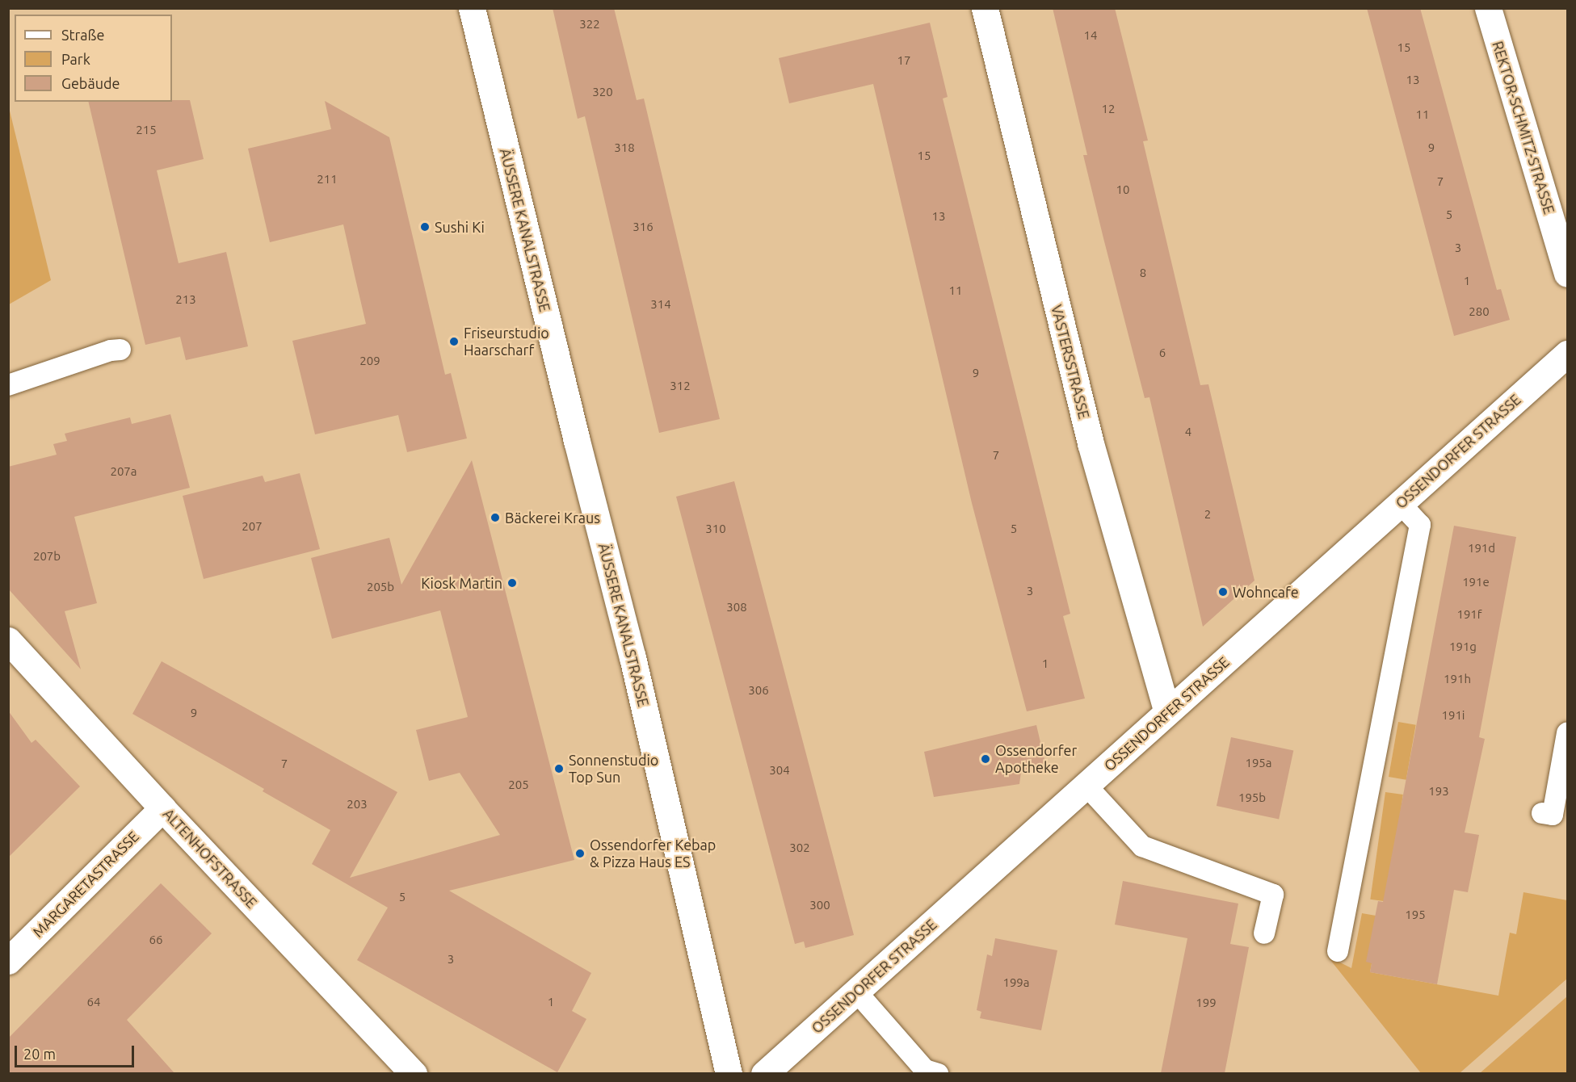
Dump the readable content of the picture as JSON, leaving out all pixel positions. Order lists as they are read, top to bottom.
{
  "streets": {
    "street": [
      "REKTOR-SCHMITZ-STRASSE",
      "ÄUSSERE KANALSTRASSE",
      "VASTERSSTRASSE",
      "OSSENDORFER STRASSE",
      "ALTENHOFSTRASSE",
      "MARGARETASTRASSE"
    ]
  },
  "crossings": [
    ["VASTERSSTRASSE", "OSSENDORFER STRASSE"],
    ["ALTENHOFSTRASSE", "MARGARETASTRASSE"]
  ],
  "places": [
    "Sushi Ki",
    "Friseurstudio Haarscharf",
    "Bäckerei Kraus",
    "Kiosk Martin",
    "Wohncafe",
    "Ossendorfer Apotheke",
    "Sonnenstudio Top Sun",
    "Ossendorfer Kebap & Pizza Haus ES"
  ],
  "house_numbers": [
    "322",
    "14",
    "15",
    "17",
    "13",
    "320",
    "12",
    "11",
    "215",
    "318",
    "9",
    "15",
    "211",
    "7",
    "10",
    "5",
    "13",
    "316",
    "3",
    "8",
    "1",
    "11",
    "213",
    "314",
    "280",
    "6",
    "209",
    "9",
    "312",
    "4",
    "7",
    "207a",
    "2",
    "207",
    "310",
    "5",
    "191d",
    "207b",
    "191e",
    "205b",
    "3",
    "308",
    "191f",
    "191g",
    "1",
    "191h",
    "306",
    "9",
    "191i",
    "195a",
    "7",
    "304",
    "205",
    "193",
    "195b",
    "203",
    "302",
    "5",
    "300",
    "195",
    "66",
    "3",
    "199a",
    "64",
    "1",
    "199"
  ],
  "legend": ["Straße", "Park", "Gebäude"],
  "scale_bar": "20 m"
}
